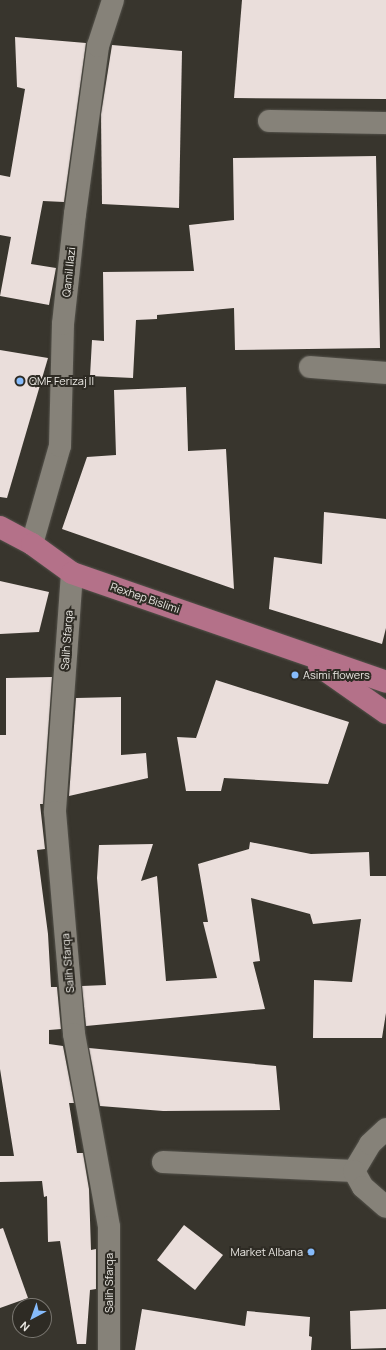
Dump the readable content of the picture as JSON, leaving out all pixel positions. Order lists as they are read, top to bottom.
{
  "streets": {
    "main road": ["Rexhep Bislimi"],
    "street": ["Qamil Ilazi", "Salih Sfarqa"]
  },
  "crossings": [
    ["Qamil Ilazi", "Rexhep Bislimi"],
    ["Rexhep Bislimi", "Salih Sfarqa"]
  ],
  "places": ["QMF Ferizaj II", "Asimi flowers", "Market Albana"],
  "north": "bottom left"
}
